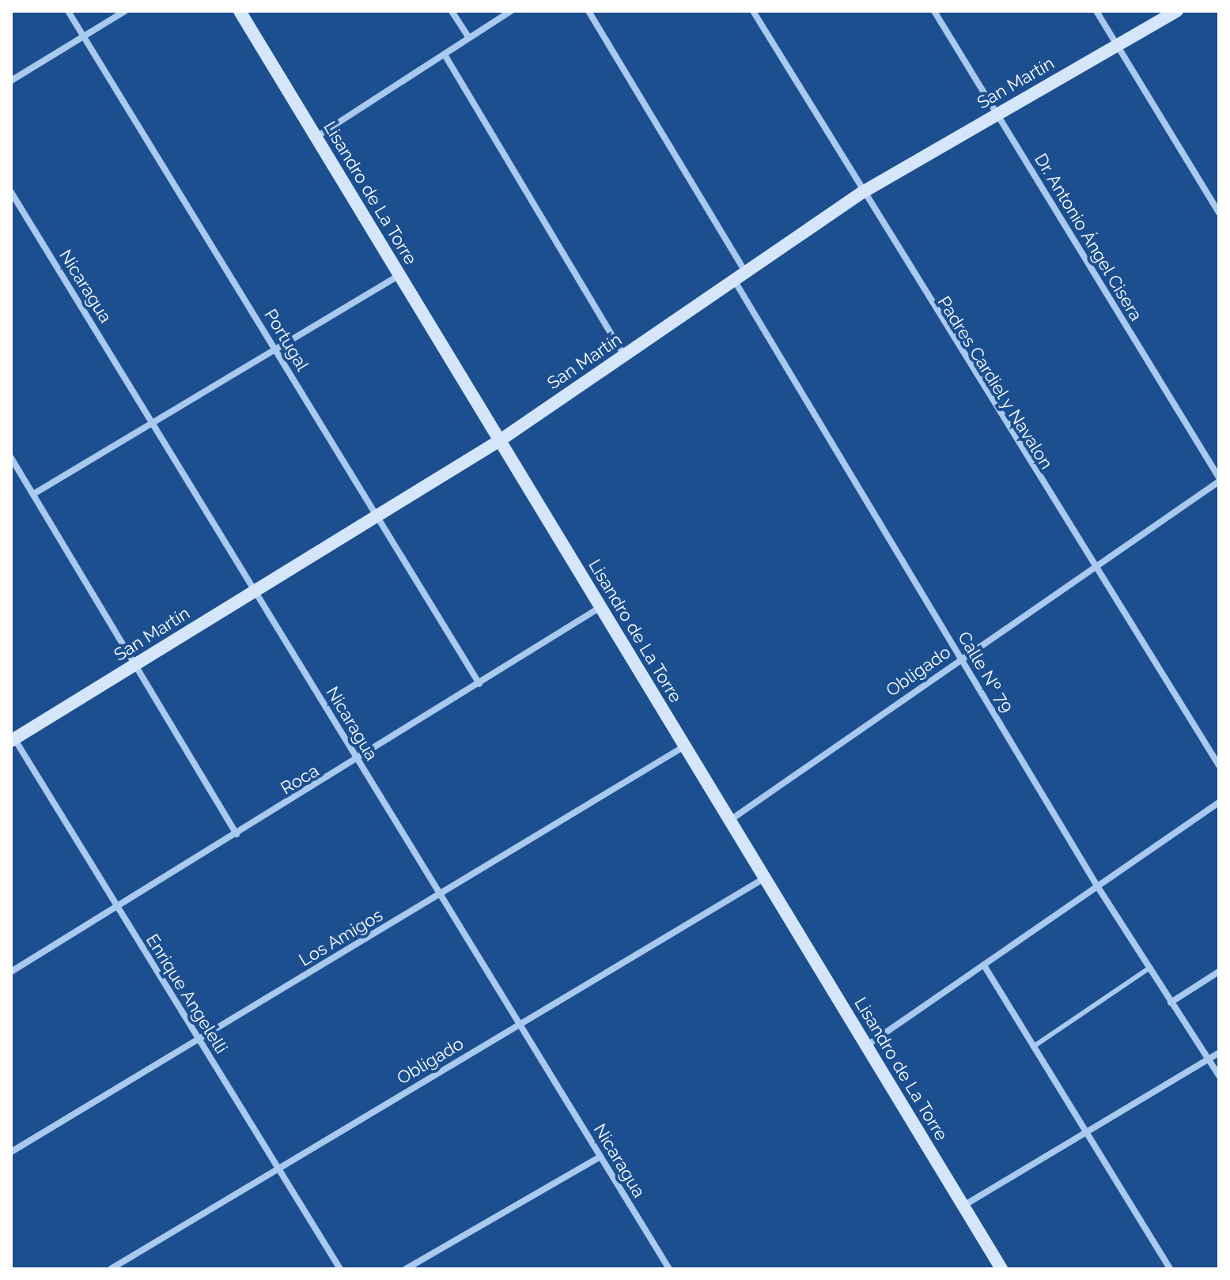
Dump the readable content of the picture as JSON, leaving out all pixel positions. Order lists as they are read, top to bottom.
{
  "streets": {
    "street": [
      "San Martín",
      "Lisandro de La Torre",
      "Dr. Antonio Ángel Cisera",
      "Nicaragua",
      "Portugal",
      "Padres Cardiel y Navalon",
      "Obligado",
      "Calle Nº 79",
      "Roca",
      "Los Amigos",
      "Enrique Angelelli"
    ]
  },
  "crossings": [
    ["San Martín", "Lisandro de La Torre"],
    ["San Martín", "Dr. Antonio Ángel Cisera"],
    ["San Martín", "Nicaragua"],
    ["San Martín", "Portugal"],
    ["San Martín", "Padres Cardiel y Navalon"],
    ["San Martín", "Calle Nº 79"],
    ["San Martín", "Enrique Angelelli"],
    ["Lisandro de La Torre", "Obligado"],
    ["Lisandro de La Torre", "Roca"],
    ["Lisandro de La Torre", "Los Amigos"],
    ["Dr. Antonio Ángel Cisera", "Obligado"],
    ["Nicaragua", "Obligado"],
    ["Nicaragua", "Roca"],
    ["Nicaragua", "Los Amigos"],
    ["Portugal", "Roca"],
    ["Padres Cardiel y Navalon", "Obligado"],
    ["Obligado", "Calle Nº 79"],
    ["Obligado", "Enrique Angelelli"],
    ["Roca", "Enrique Angelelli"],
    ["Los Amigos", "Enrique Angelelli"]
  ]
}
